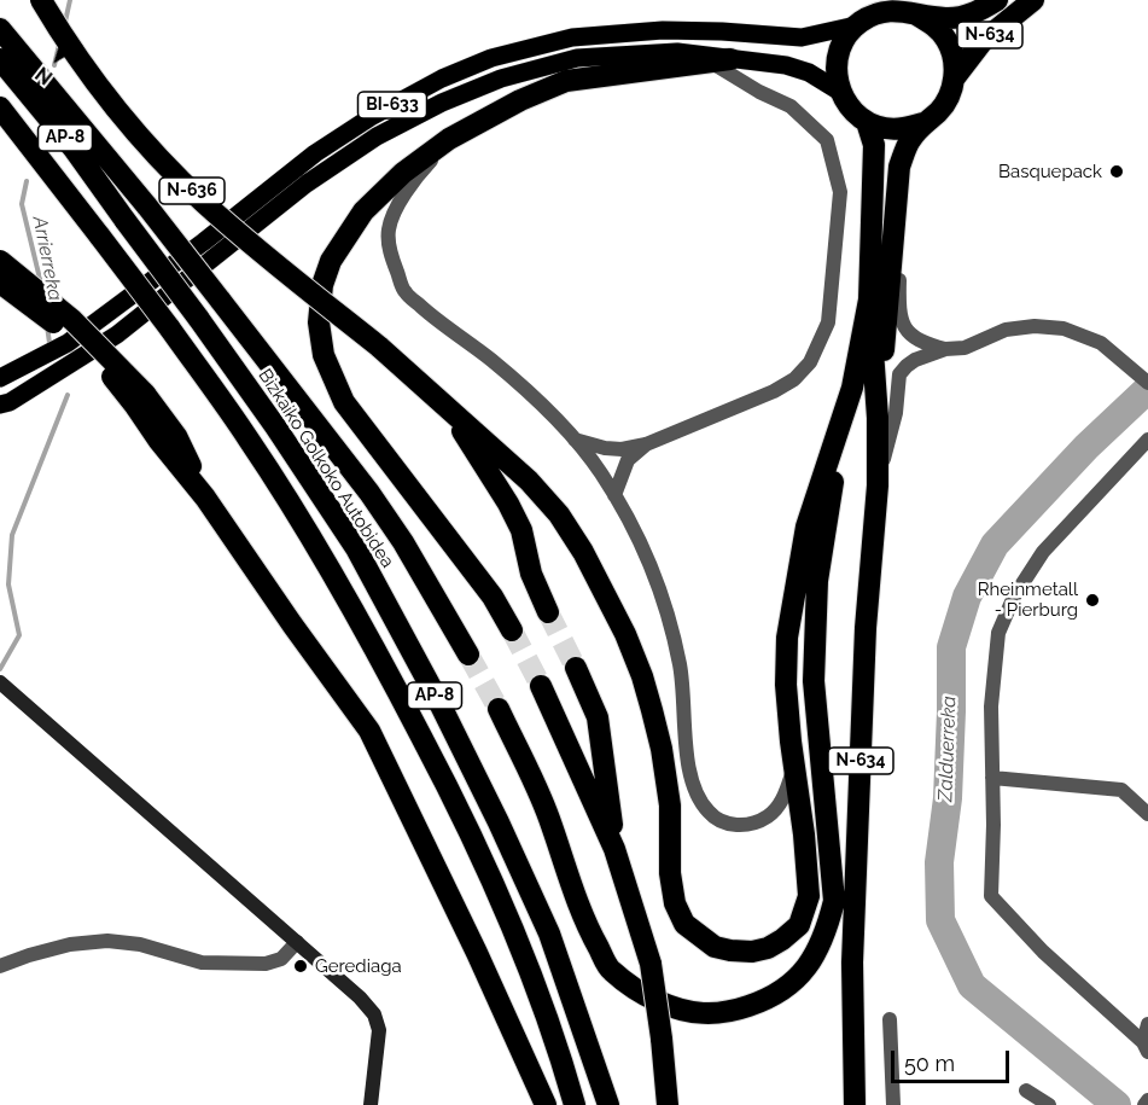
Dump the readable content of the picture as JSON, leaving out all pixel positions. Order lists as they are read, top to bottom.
{
  "streets": {
    "highway": [
      "N-634",
      "AP-8",
      "N-636",
      "Bizkaiko Golkoko Autobidea"
    ],
    "main road": ["BI-633"]
  },
  "crossings": [
    ["N-634", "BI-633"]
  ],
  "water": ["Arrierreka", "Zalduerreka"],
  "places": ["Basquepack", "Rheinmetall - Pierburg", "Gerediaga"],
  "scale_bar": "50 m",
  "north": "bottom left"
}
